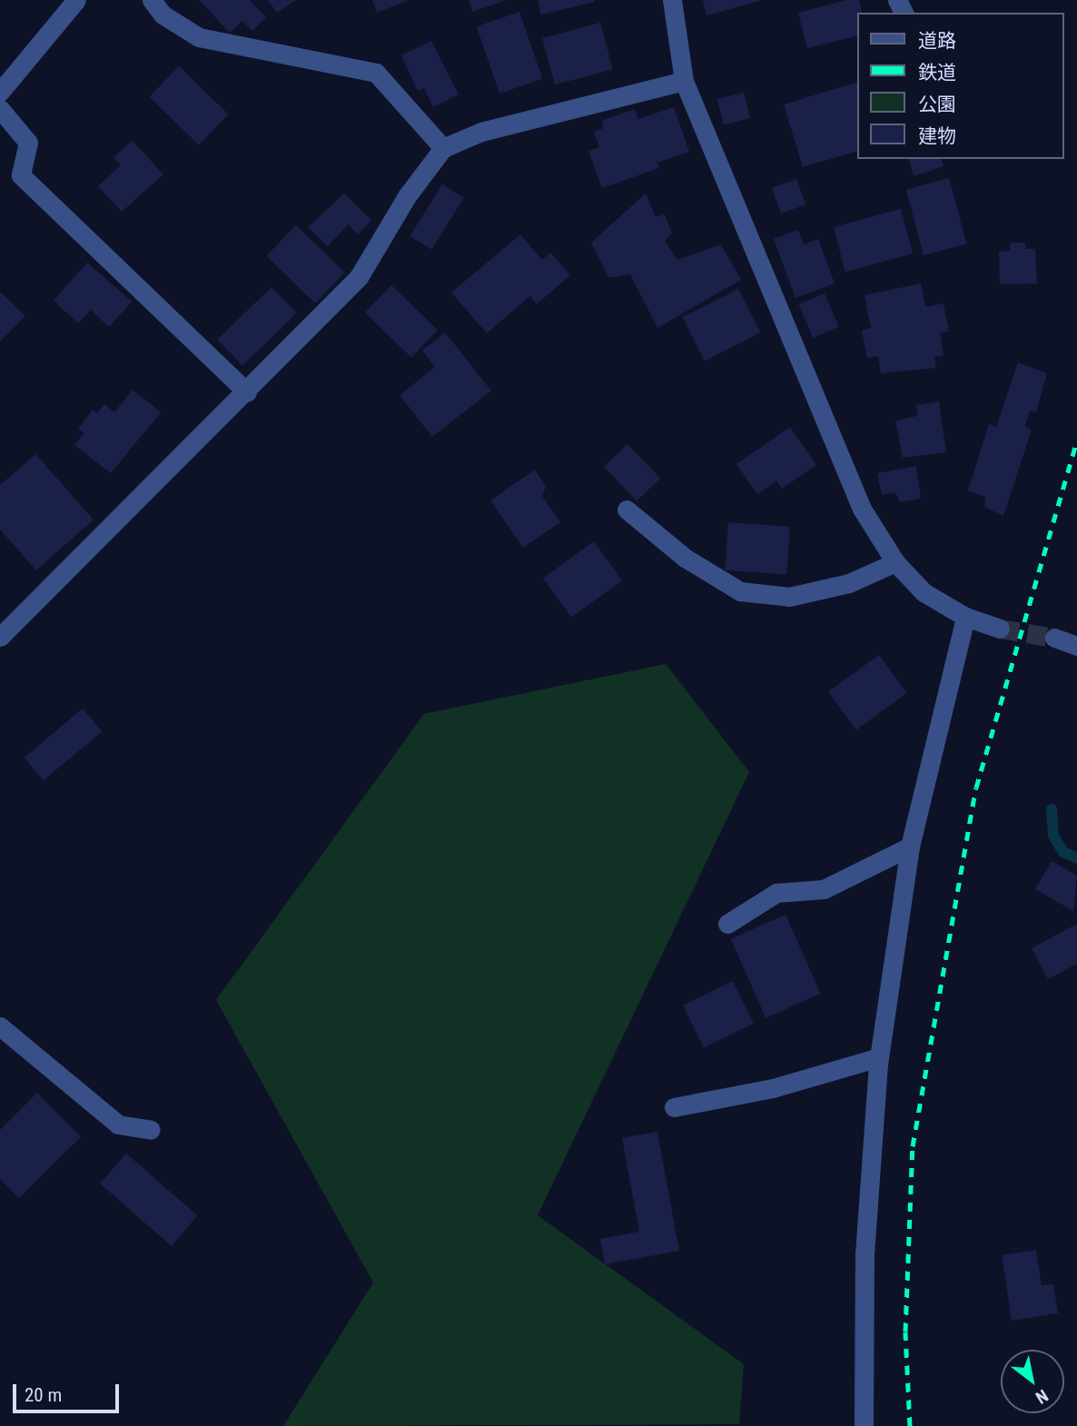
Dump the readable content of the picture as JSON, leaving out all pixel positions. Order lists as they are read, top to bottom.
{
  "legend": [
    "道路",
    "鉄道",
    "公園",
    "建物"
  ],
  "scale_bar": "20 m",
  "north": "bottom right"
}
